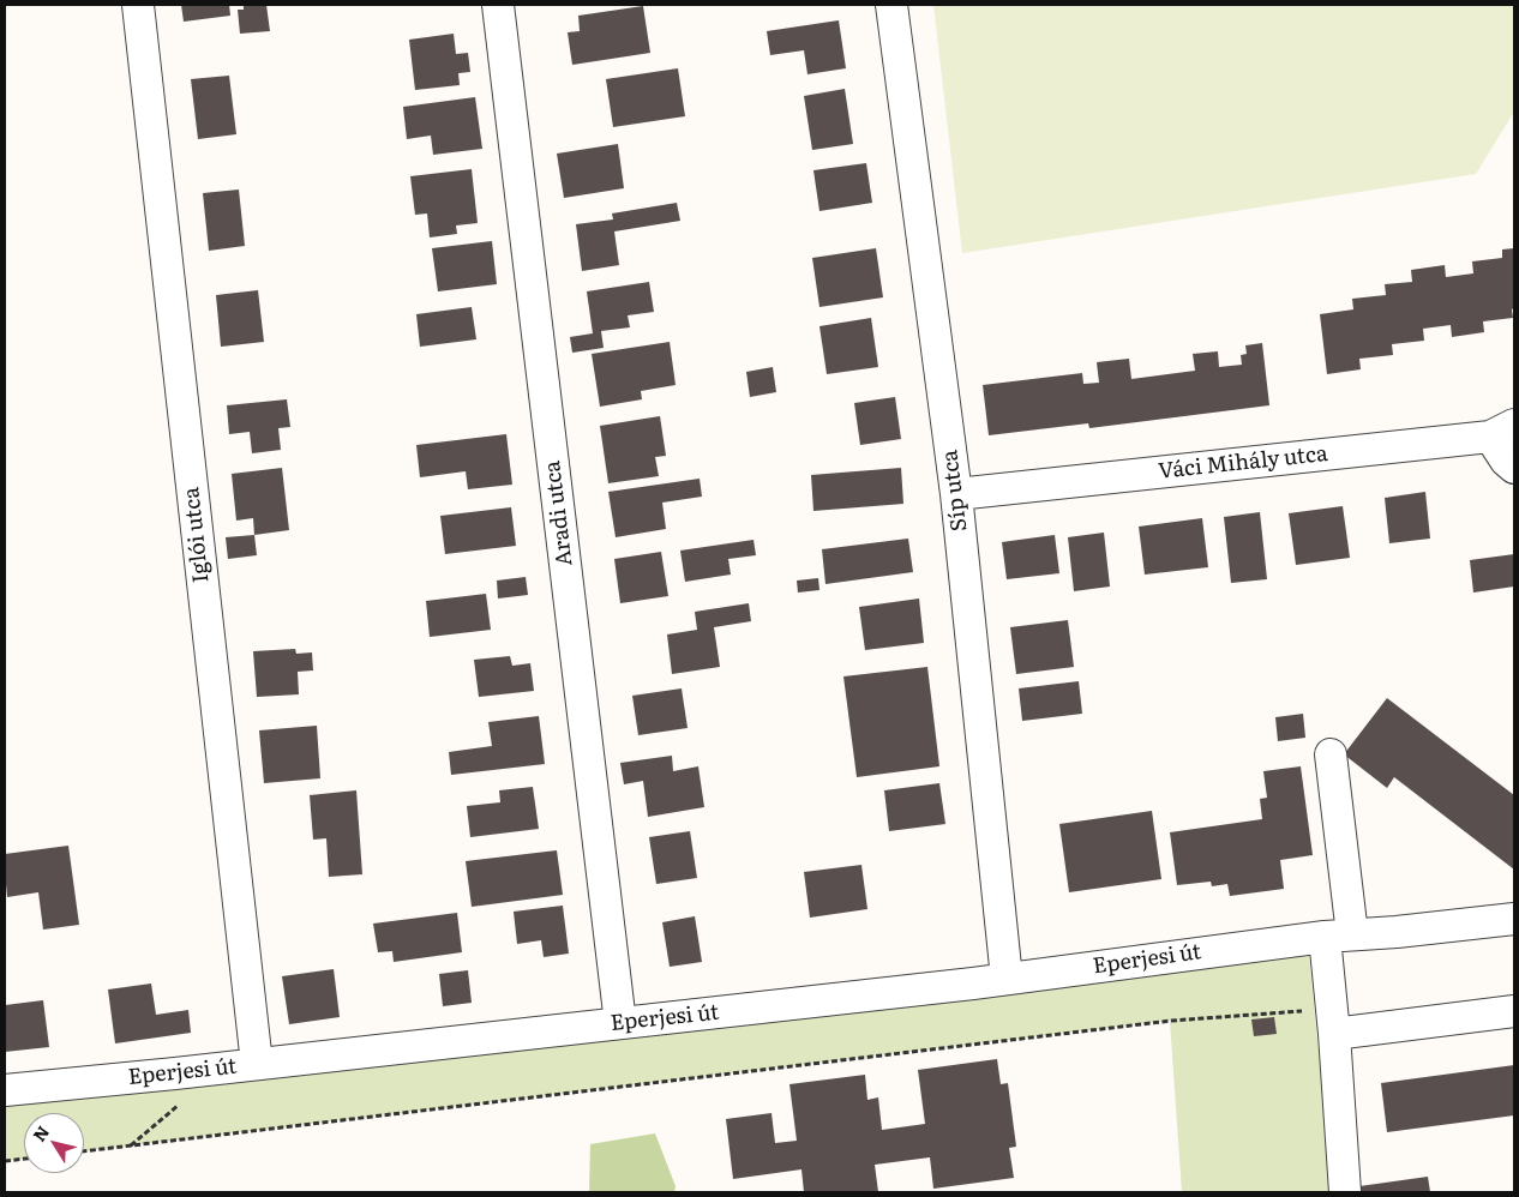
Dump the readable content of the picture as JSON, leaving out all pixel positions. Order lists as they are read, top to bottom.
{
  "streets": {
    "street": [
      "Váci Mihály utca",
      "Síp utca",
      "Aradi utca",
      "Iglói utca",
      "Eperjesi út"
    ]
  },
  "crossings": [
    ["Váci Mihály utca", "Síp utca"],
    ["Síp utca", "Eperjesi út"],
    ["Aradi utca", "Eperjesi út"],
    ["Iglói utca", "Eperjesi út"]
  ],
  "north": "top left"
}
